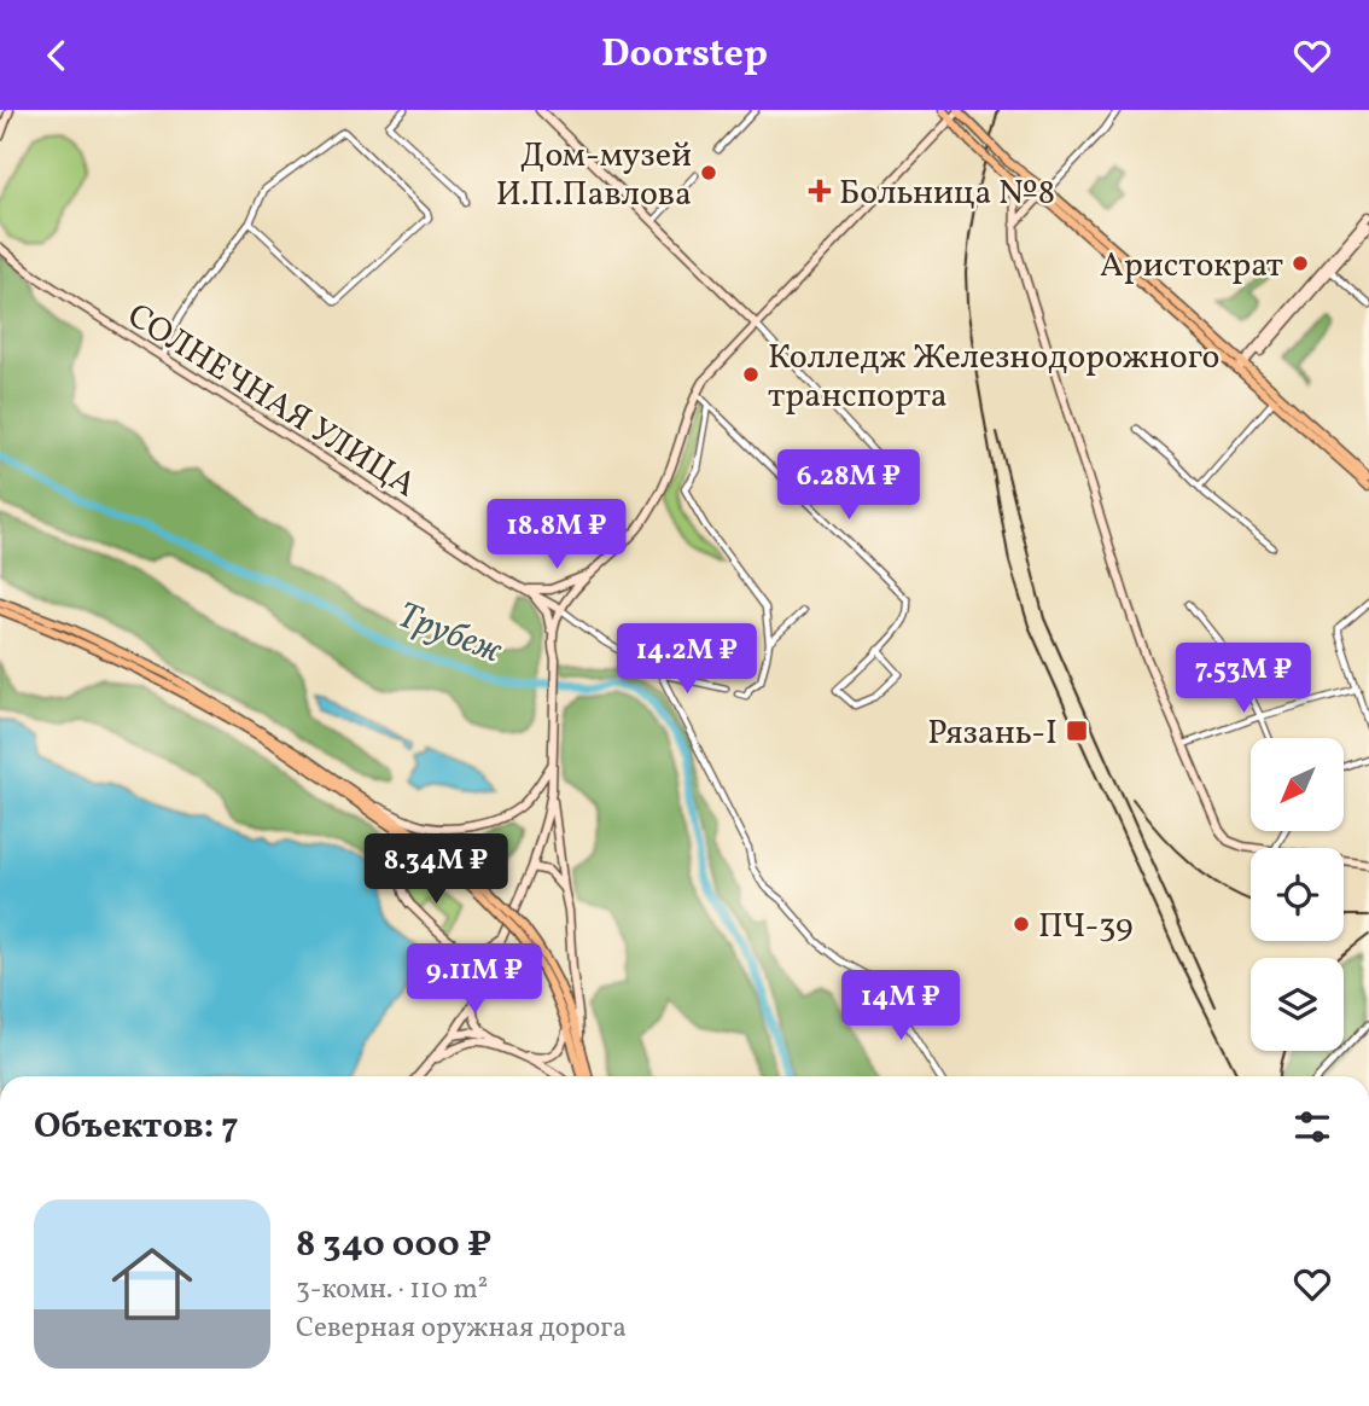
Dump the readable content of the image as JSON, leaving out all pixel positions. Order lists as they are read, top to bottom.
{
  "streets": {
    "main road": ["СОЛНЕЧНАЯ УЛИЦА"]
  },
  "water": ["Трубеж"],
  "places": {
    "other": [
      "Дом-музей И.П.Павлова",
      "Аристократ",
      "Колледж Железнодорожного транспорта",
      "ПЧ-39"
    ],
    "health": ["Больница №8"],
    "transit": ["Рязань-I"]
  },
  "north": "bottom left",
  "page": {
    "header": "Doorstep",
    "price": [
      "6.28M ₽",
      "18.8M ₽",
      "14.2M ₽",
      "7.53M ₽",
      "8.34M ₽",
      "9.11M ₽",
      "14M ₽"
    ],
    "heading": "Объектов: 7",
    "list": [
      {
        "name": "8 340 000 ₽",
        "note": "3-комн. · 110 m² · Северная оружная дорога"
      }
    ]
  }
}
